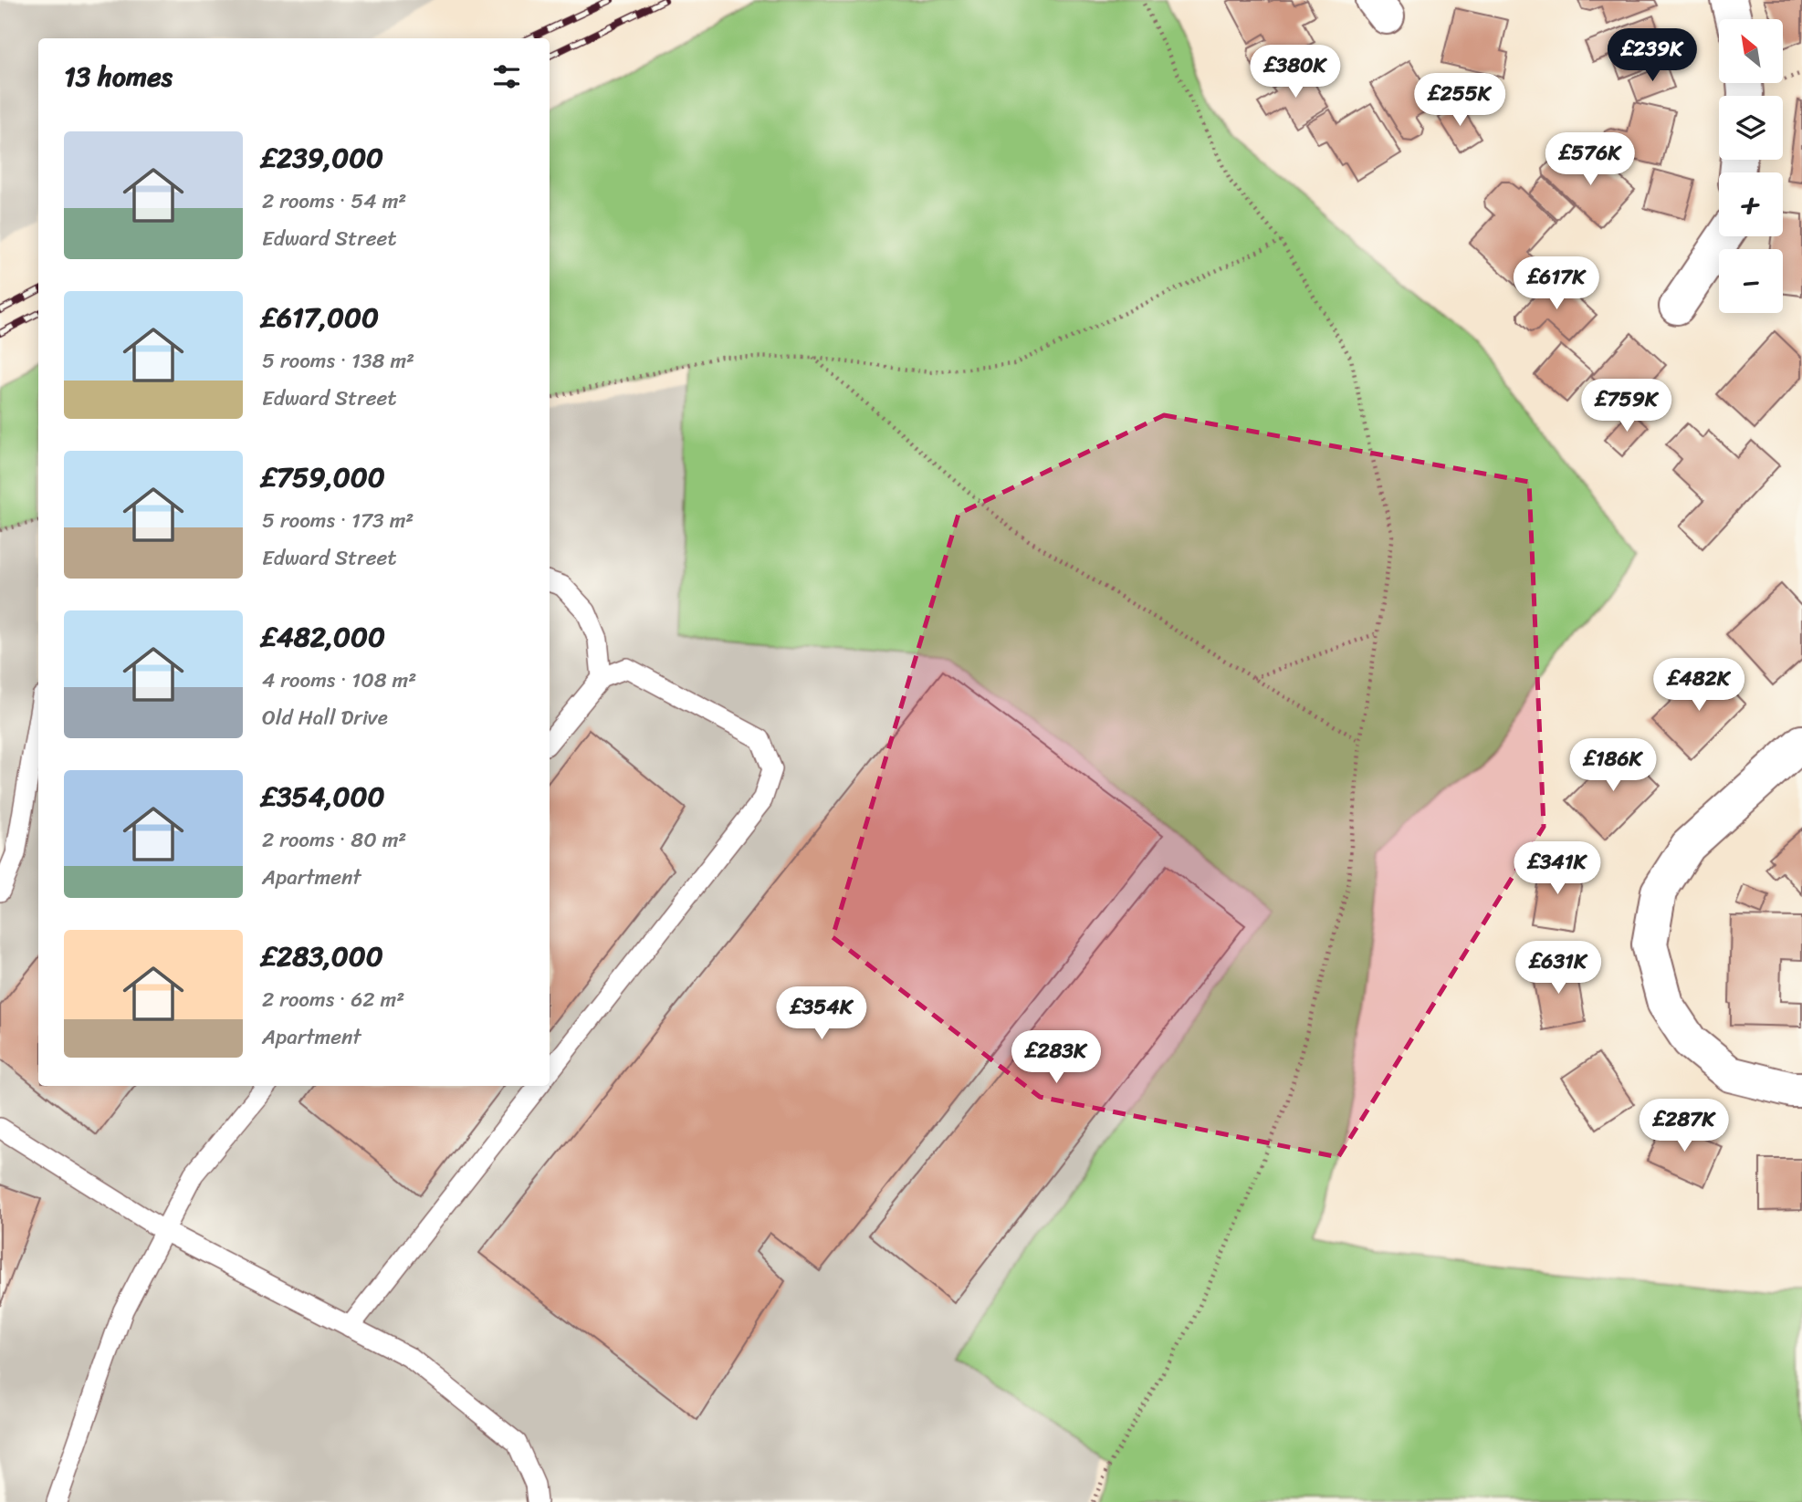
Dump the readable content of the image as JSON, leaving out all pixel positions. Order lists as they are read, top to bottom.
{
  "north": "top left",
  "page": {
    "map_buttons": ["+", "−"],
    "price": [
      "£239K",
      "£380K",
      "£255K",
      "£576K",
      "£617K",
      "£759K",
      "£482K",
      "£186K",
      "£341K",
      "£631K",
      "£354K",
      "£283K",
      "£287K"
    ],
    "heading": "13 homes",
    "list": [
      {
        "name": "£239,000",
        "note": "2 rooms · 54 m² · Edward Street"
      },
      {
        "name": "£617,000",
        "note": "5 rooms · 138 m² · Edward Street"
      },
      {
        "name": "£759,000",
        "note": "5 rooms · 173 m² · Edward Street"
      },
      {
        "name": "£482,000",
        "note": "4 rooms · 108 m² · Old Hall Drive"
      },
      {
        "name": "£354,000",
        "note": "2 rooms · 80 m² · Apartment"
      },
      {
        "name": "£283,000",
        "note": "2 rooms · 62 m² · Apartment"
      }
    ]
  }
}
